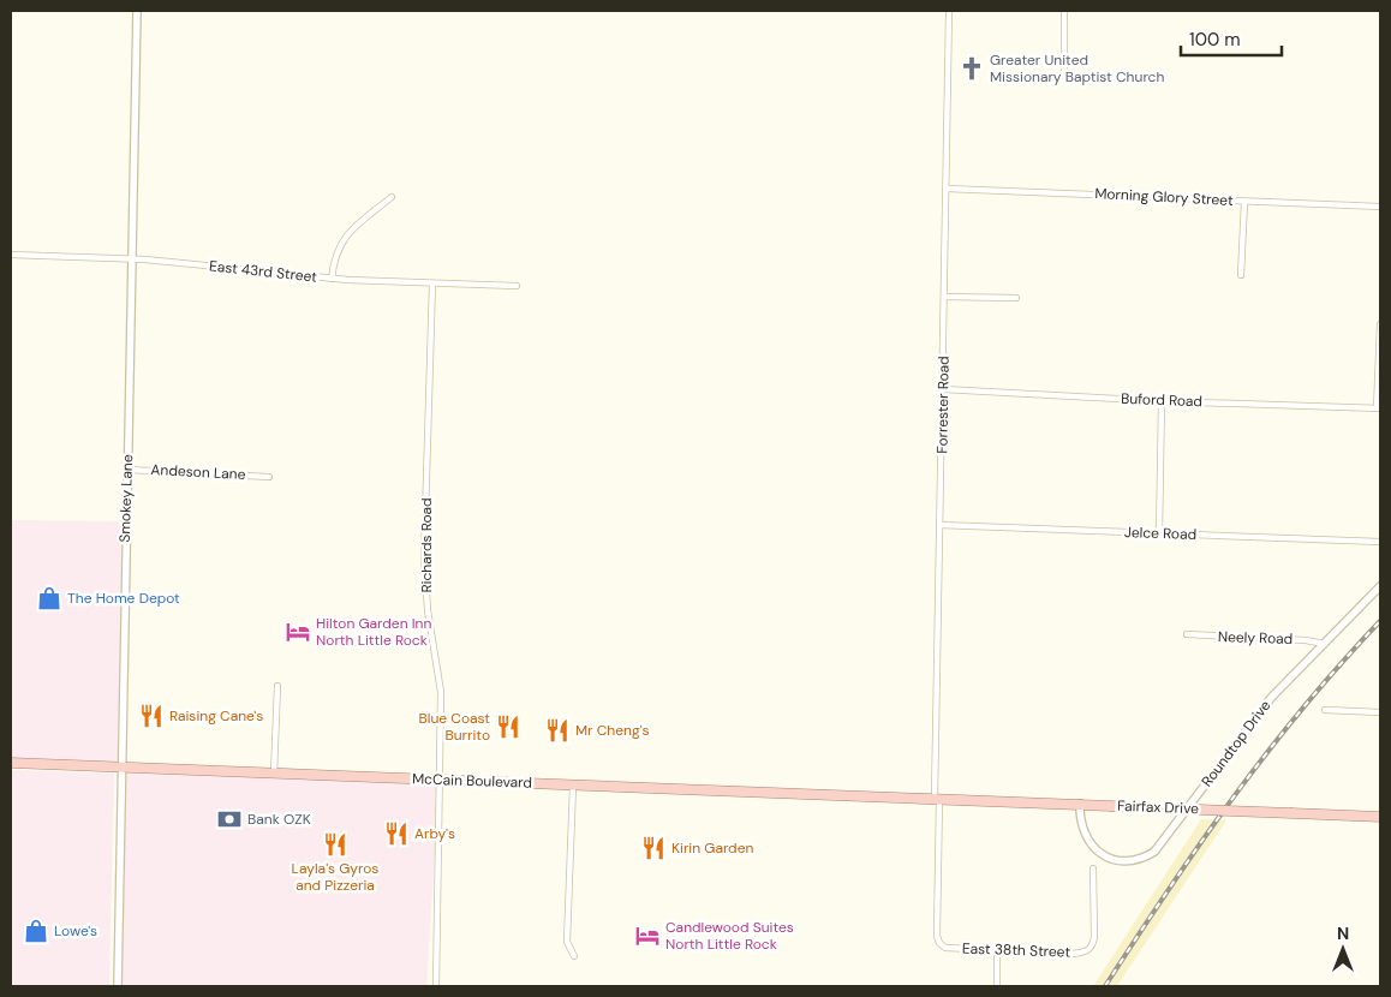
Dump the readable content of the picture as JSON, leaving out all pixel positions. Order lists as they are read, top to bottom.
{
  "streets": {
    "main road": ["McCain Boulevard", "Fairfax Drive"],
    "street": [
      "Morning Glory Street",
      "East 43rd Street",
      "Buford Road",
      "Forrester Road",
      "Andeson Lane",
      "Smokey Lane",
      "Jelce Road",
      "Richards Road",
      "Neely Road",
      "Roundtop Drive",
      "East 38th Street"
    ]
  },
  "crossings": [
    ["Morning Glory Street", "Forrester Road"],
    ["East 43rd Street", "Smokey Lane"],
    ["East 43rd Street", "Richards Road"],
    ["Buford Road", "Forrester Road"],
    ["Forrester Road", "Jelce Road"],
    ["Forrester Road", "McCain Boulevard"],
    ["Forrester Road", "Fairfax Drive"],
    ["Forrester Road", "East 38th Street"],
    ["Andeson Lane", "Smokey Lane"],
    ["Smokey Lane", "McCain Boulevard"],
    ["Richards Road", "McCain Boulevard"],
    ["Neely Road", "Roundtop Drive"],
    ["Roundtop Drive", "Fairfax Drive"],
    ["McCain Boulevard", "Fairfax Drive"]
  ],
  "places": {
    "church": ["Greater United Missionary Baptist Church"],
    "shop": ["The Home Depot", "Lowe's"],
    "hotel": ["Hilton Garden Inn North Little Rock", "Candlewood Suites North Little Rock"],
    "restaurant": [
      "Raising Cane's",
      "Blue Coast Burrito",
      "Mr Cheng's",
      "Arby's",
      "Layla's Gyros and Pizzeria",
      "Kirin Garden"
    ],
    "bank": ["Bank OZK"]
  },
  "scale_bar": "100 m",
  "north": "top"
}
